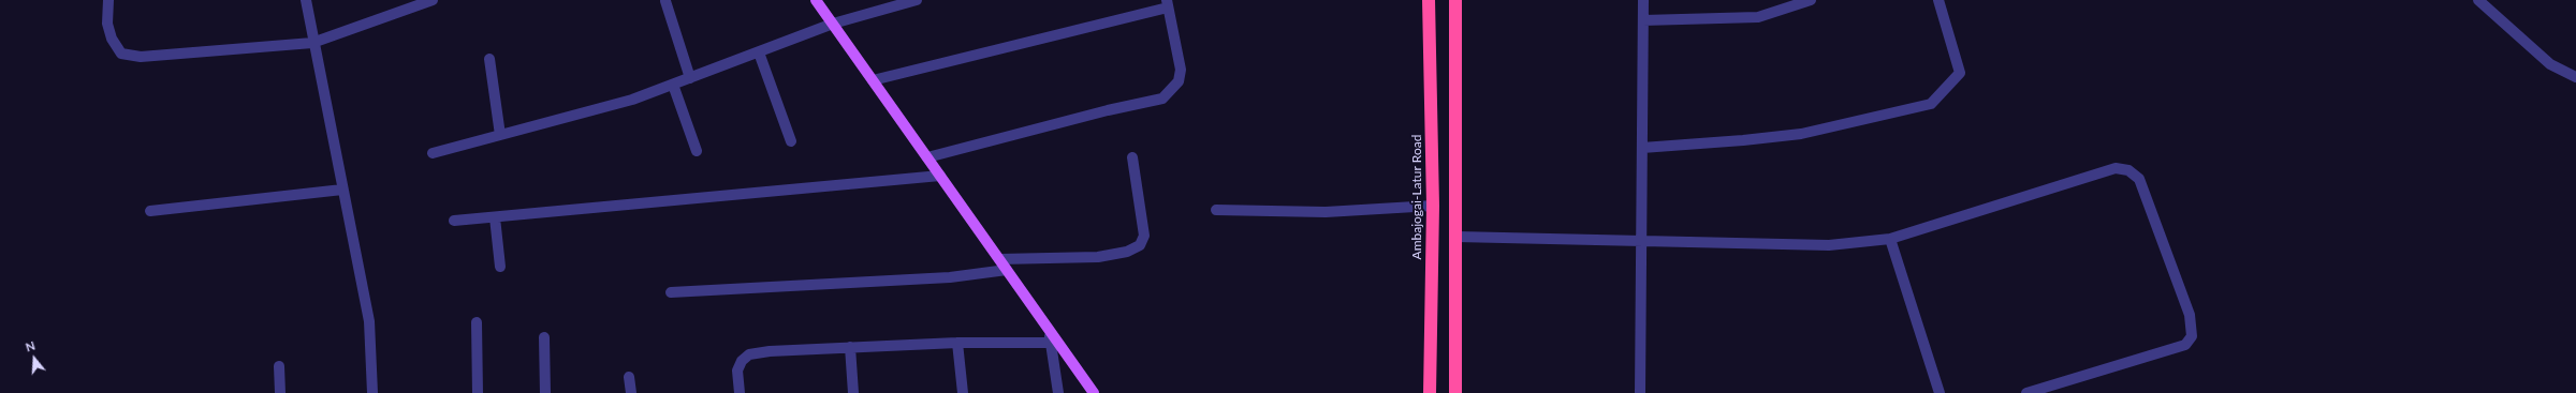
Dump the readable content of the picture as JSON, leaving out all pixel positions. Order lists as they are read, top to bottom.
{
  "streets": {
    "highway": ["Ambajogai-Latur Road"]
  },
  "north": "top"
}
